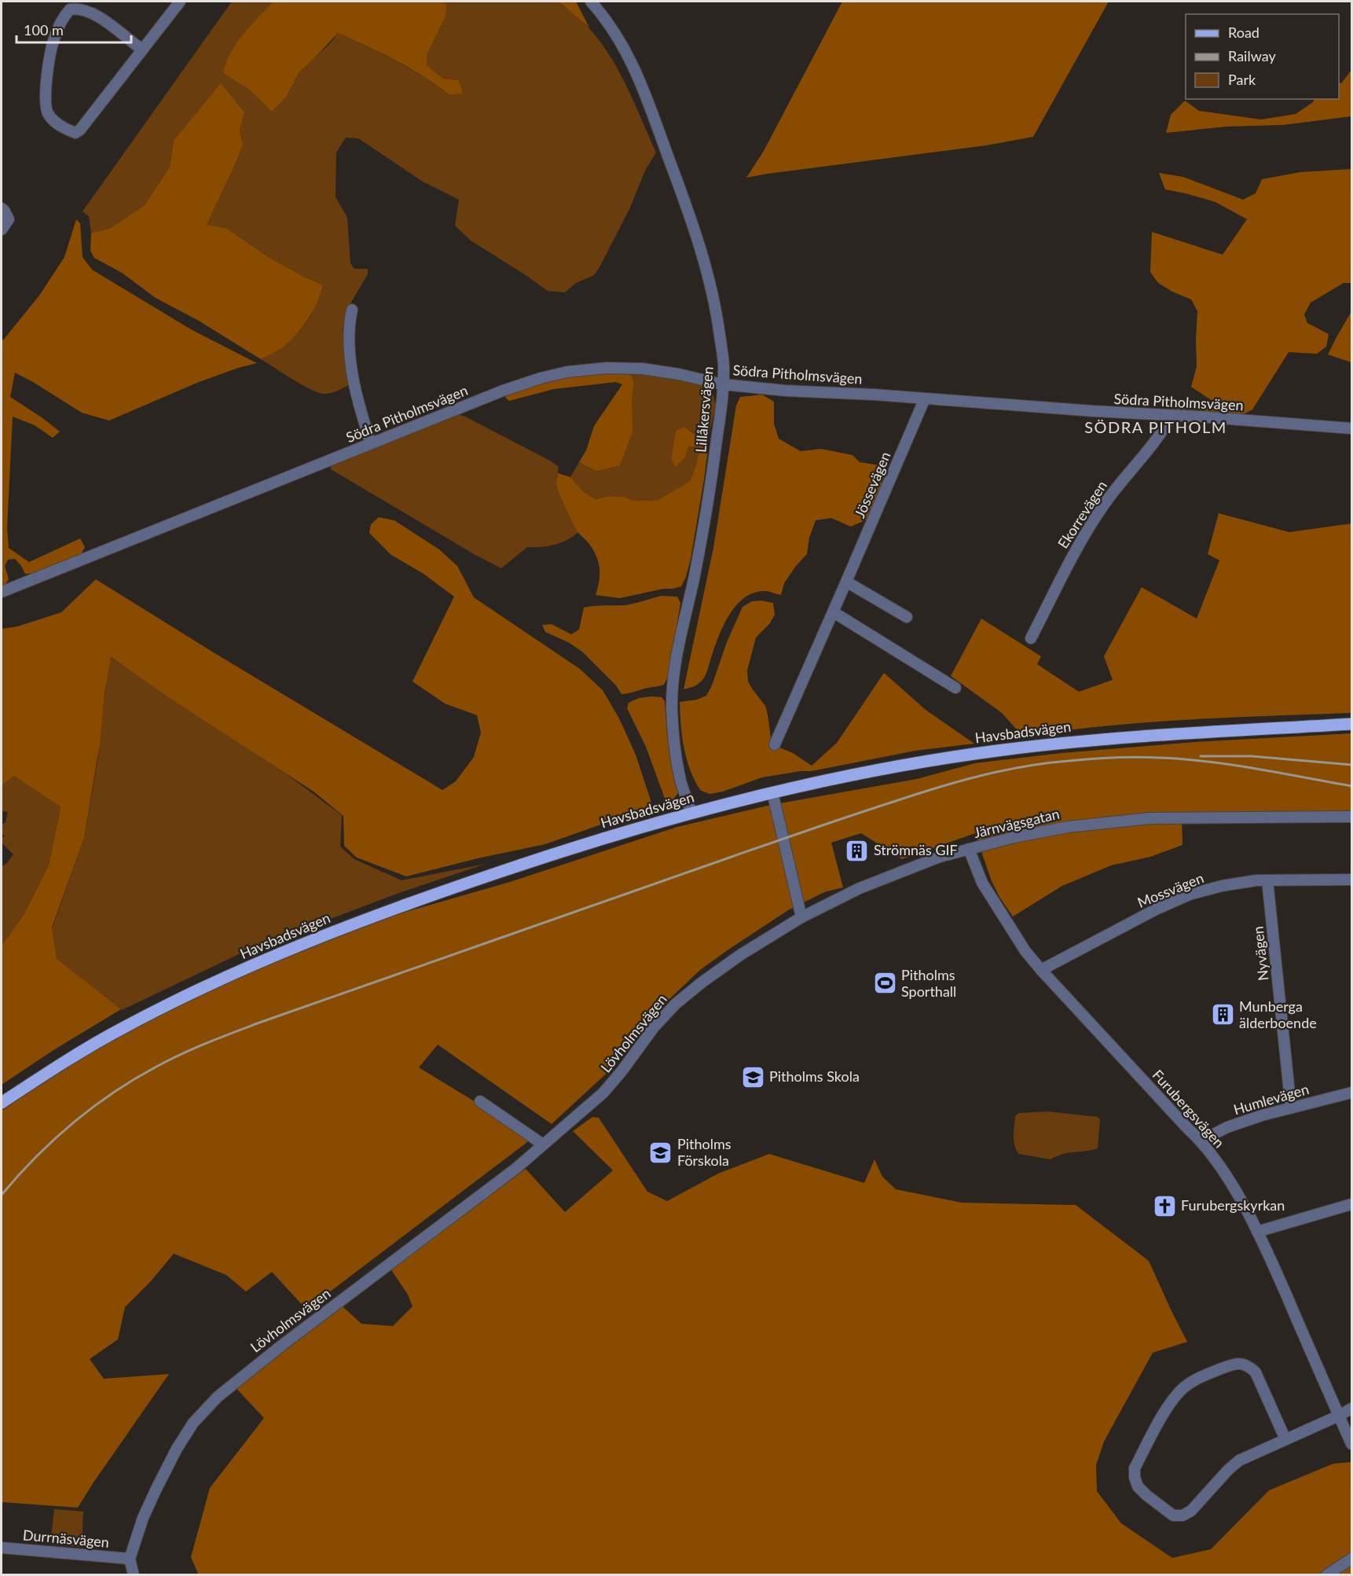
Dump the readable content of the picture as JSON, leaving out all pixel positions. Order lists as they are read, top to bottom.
{
  "streets": {
    "main road": ["Havsbadsvägen"],
    "street": [
      "Södra Pitholmsvägen",
      "Lillåkersvägen",
      "Jössevägen",
      "Ekorrevägen",
      "Järnvägsgatan",
      "Mossvägen",
      "Nyvägen",
      "Lövholmsvägen",
      "Humlevägen",
      "Furubergsvägen",
      "Durrnäsvägen"
    ]
  },
  "crossings": [
    ["Södra Pitholmsvägen", "Lillåkersvägen"],
    ["Södra Pitholmsvägen", "Jössevägen"],
    ["Södra Pitholmsvägen", "Ekorrevägen"],
    ["Lillåkersvägen", "Havsbadsvägen"],
    ["Järnvägsgatan", "Lövholmsvägen"],
    ["Järnvägsgatan", "Furubergsvägen"],
    ["Mossvägen", "Nyvägen"],
    ["Mossvägen", "Furubergsvägen"],
    ["Nyvägen", "Humlevägen"],
    ["Lövholmsvägen", "Durrnäsvägen"],
    ["Humlevägen", "Furubergsvägen"]
  ],
  "districts": ["SÖDRA PITHOLM"],
  "places": {
    "building": ["Strömnäs GIF", "Munberga älderboende"],
    "sports": ["Pitholms Sporthall"],
    "school or university": ["Pitholms Skola", "Pitholms Förskola"],
    "church": ["Furubergskyrkan"]
  },
  "legend": ["Road", "Railway", "Park"],
  "scale_bar": "100 m"
}
